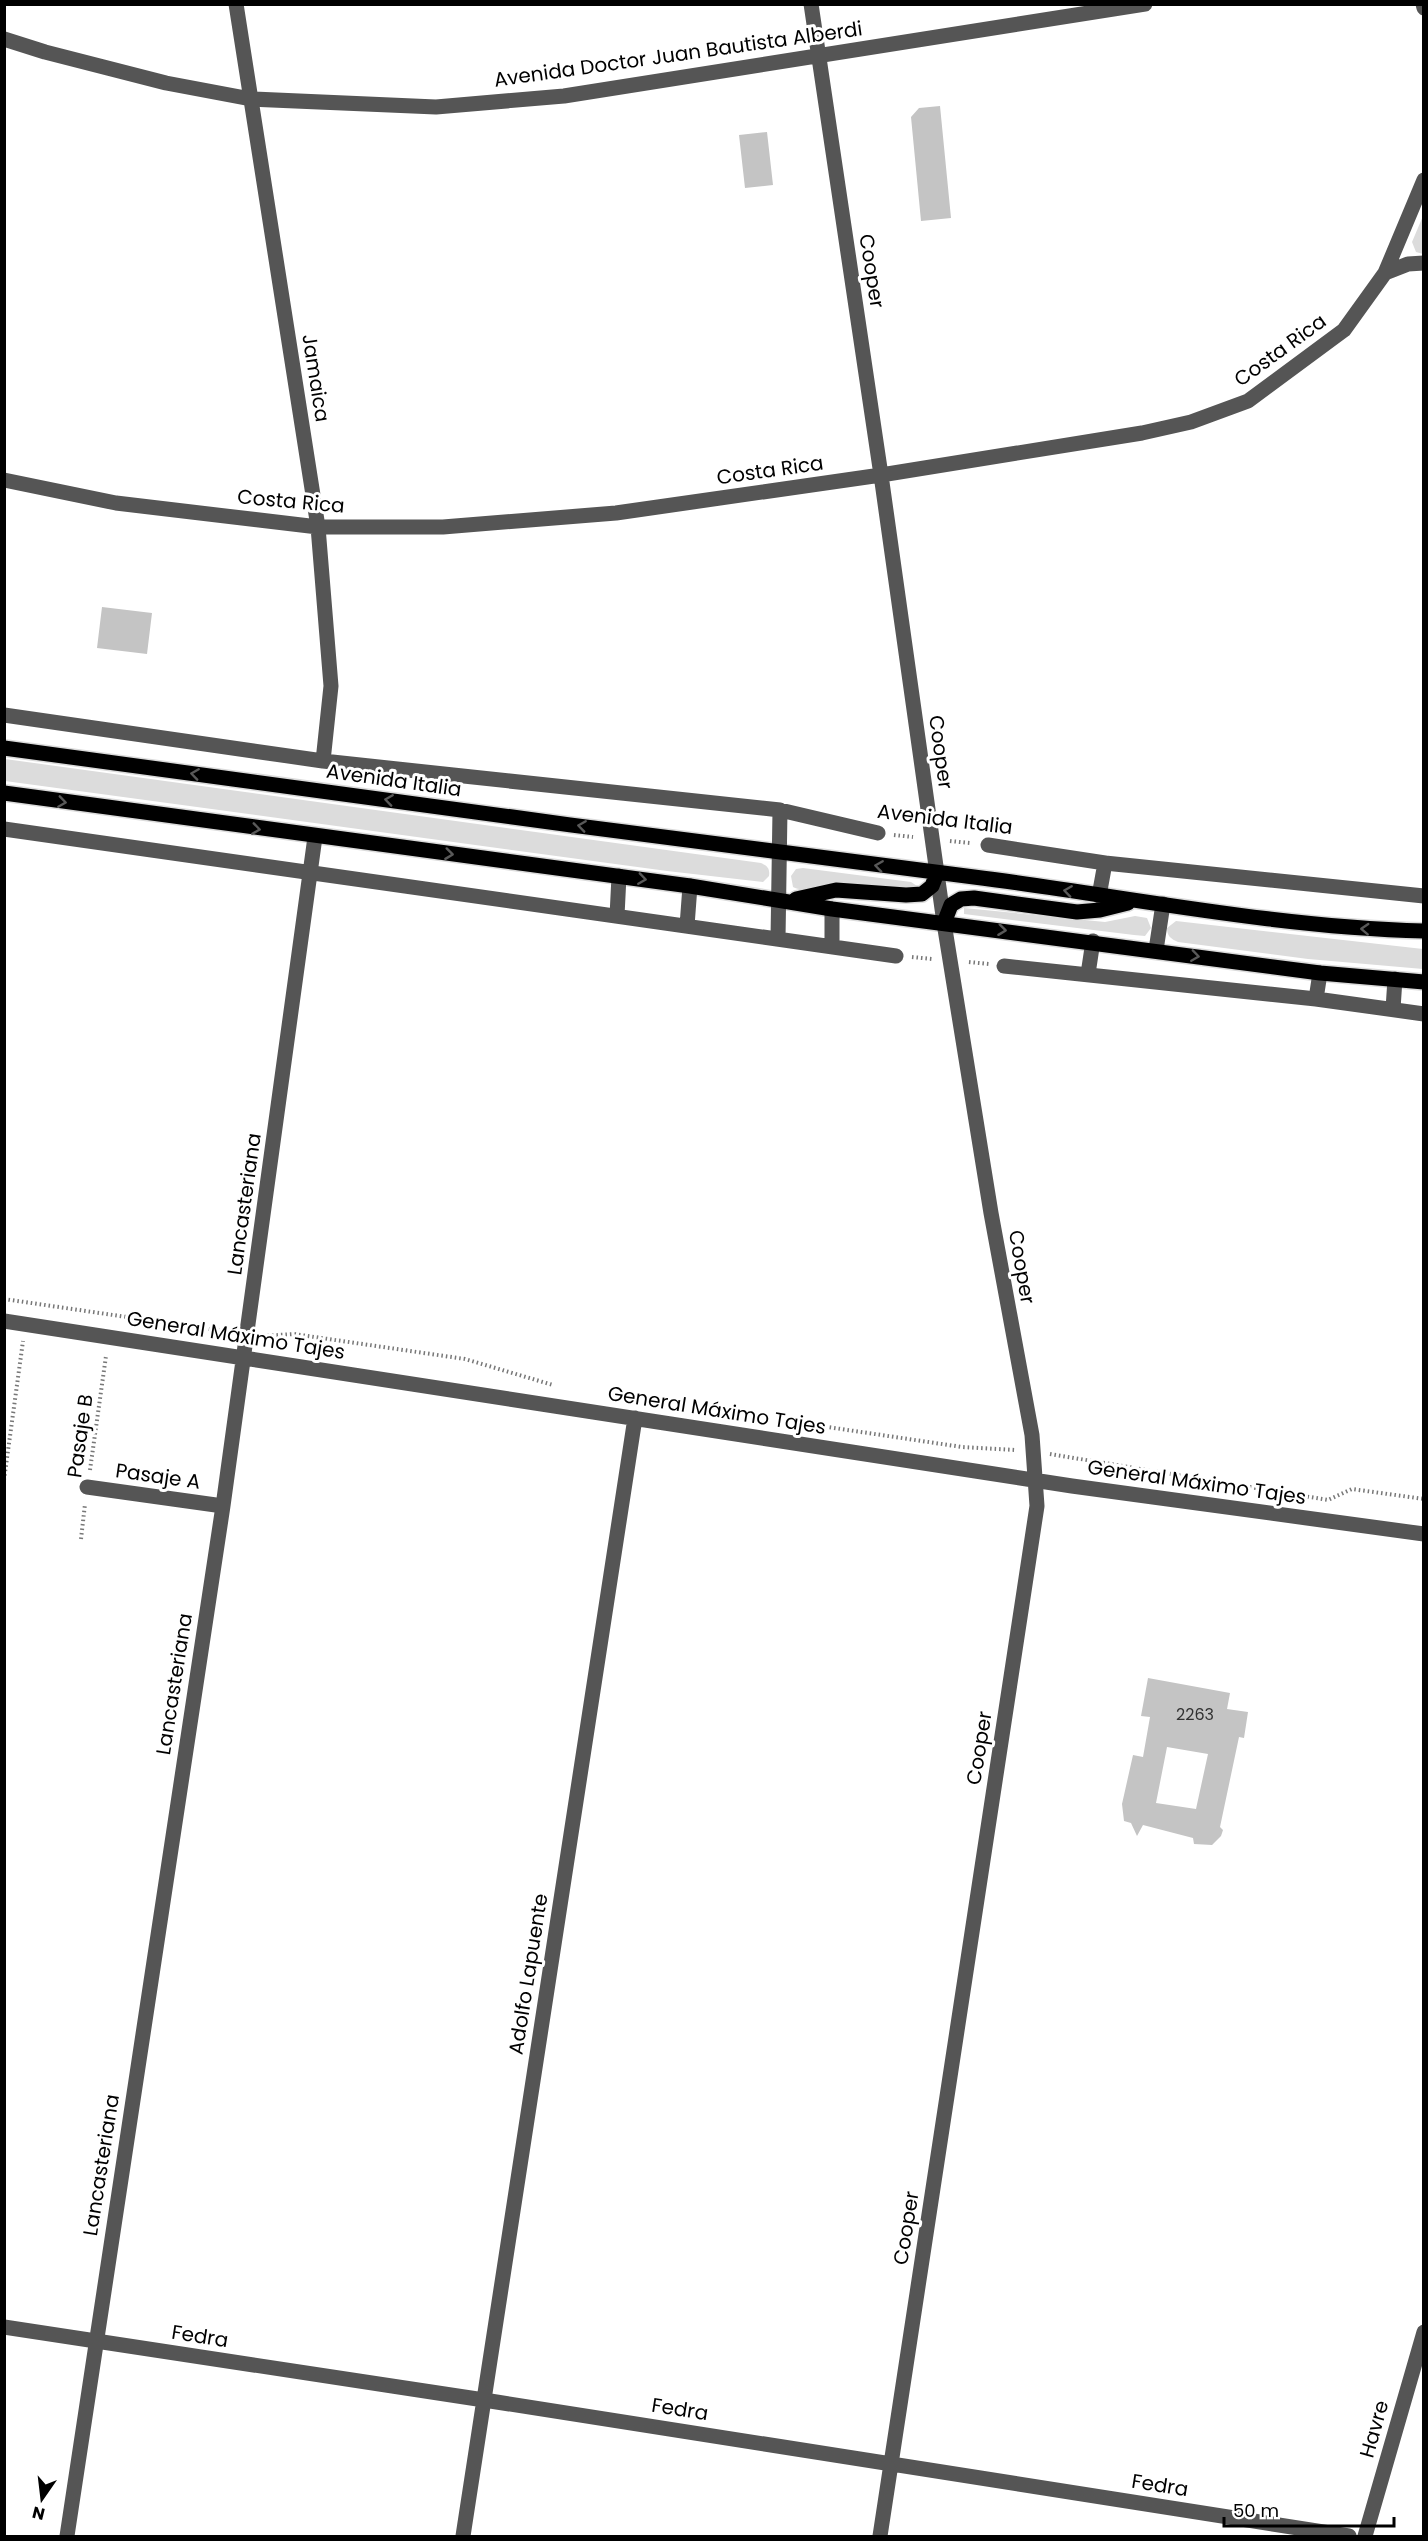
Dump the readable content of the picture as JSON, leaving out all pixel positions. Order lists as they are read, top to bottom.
{
  "streets": {
    "main road": ["Avenida Italia"],
    "street": [
      "Avenida Doctor Juan Bautista Alberdi",
      "Cooper",
      "Costa Rica",
      "Jamaica",
      "Lancasteriana",
      "General Máximo Tajes",
      "Pasaje A",
      "Adolfo Lapuente",
      "Fedra",
      "Havre"
    ],
    "path": ["Pasaje B"]
  },
  "crossings": [
    ["Avenida Doctor Juan Bautista Alberdi", "Cooper"],
    ["Avenida Doctor Juan Bautista Alberdi", "Jamaica"],
    ["Cooper", "Costa Rica"],
    ["Cooper", "Avenida Italia"],
    ["Cooper", "General Máximo Tajes"],
    ["Cooper", "Fedra"],
    ["Costa Rica", "Jamaica"],
    ["Jamaica", "Avenida Italia"],
    ["Lancasteriana", "General Máximo Tajes"],
    ["Lancasteriana", "Pasaje A"],
    ["Lancasteriana", "Fedra"],
    ["General Máximo Tajes", "Pasaje B"],
    ["General Máximo Tajes", "Adolfo Lapuente"],
    ["Pasaje B", "Pasaje A"],
    ["Adolfo Lapuente", "Fedra"]
  ],
  "one_way": ["Avenida Italia"],
  "house_numbers": ["2263"],
  "scale_bar": "50 m",
  "north": "bottom"
}
